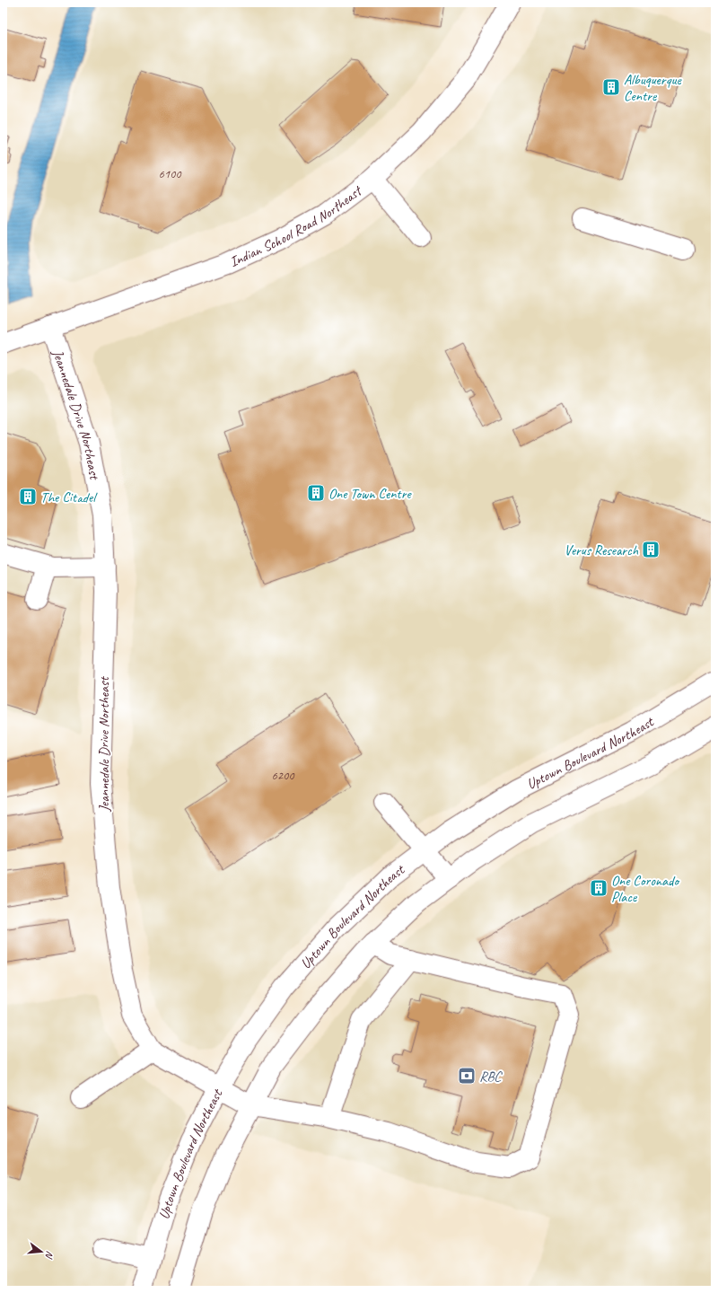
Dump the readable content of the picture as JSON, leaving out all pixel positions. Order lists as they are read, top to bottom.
{
  "streets": {
    "street": ["Indian School Road Northeast", "Jeannedale Drive Northeast", "Uptown Boulevard Northeast"]
  },
  "crossings": [
    ["Indian School Road Northeast", "Jeannedale Drive Northeast"],
    ["Jeannedale Drive Northeast", "Uptown Boulevard Northeast"]
  ],
  "places": {
    "building": [
      "Albuquerque Centre",
      "One Town Centre",
      "The Citadel",
      "Verus Research",
      "One Coronado Place"
    ],
    "bank": ["RBC"]
  },
  "house_numbers": ["6100", "6200"],
  "north": "right"
}
